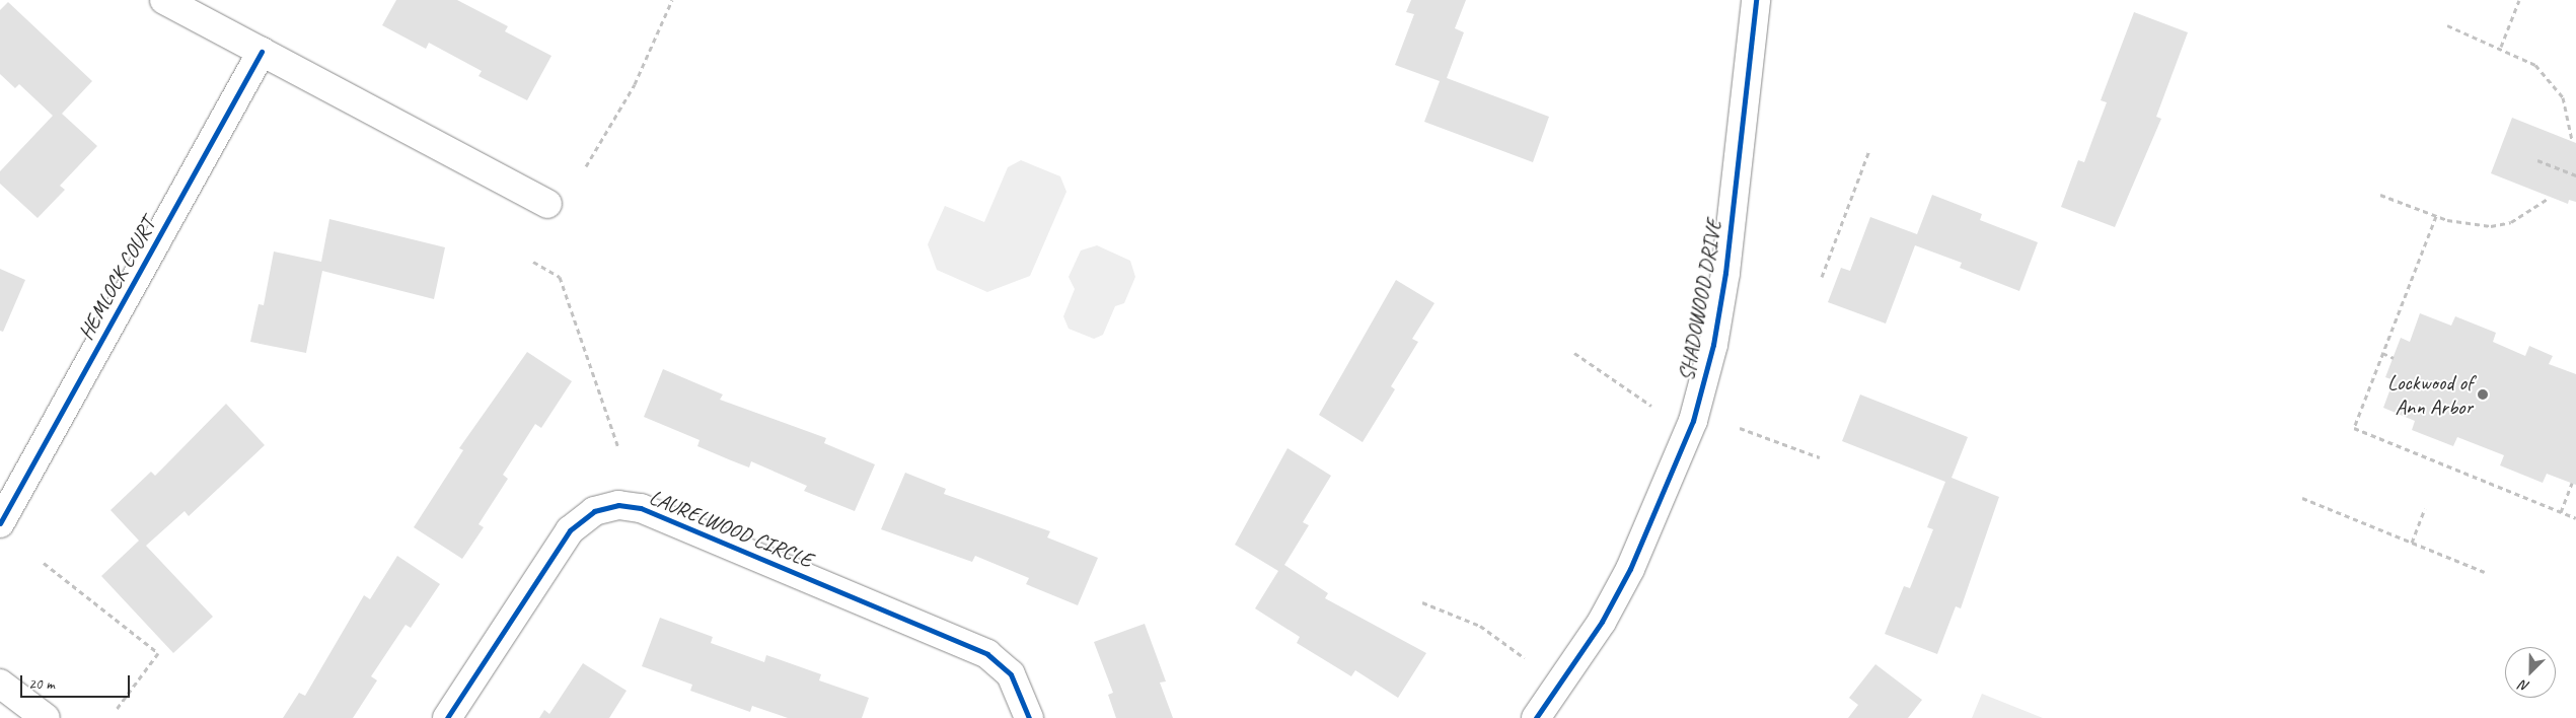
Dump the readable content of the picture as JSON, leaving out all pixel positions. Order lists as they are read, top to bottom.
{
  "streets": {
    "street": ["HEMLOCK COURT", "SHADOWOOD DRIVE", "LAURELWOOD CIRCLE"]
  },
  "places": ["Lockwood of Ann Arbor"],
  "scale_bar": "20 m",
  "north": "bottom left"
}
